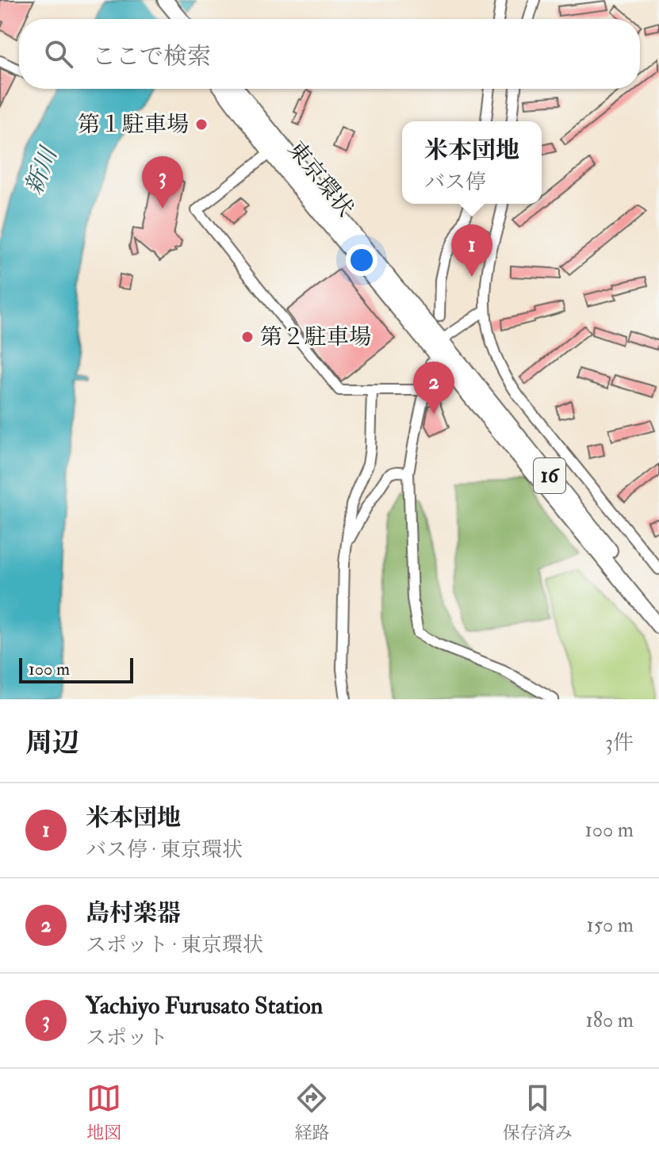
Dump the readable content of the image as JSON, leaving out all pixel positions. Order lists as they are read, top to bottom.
{
  "streets": {
    "highway": ["東京環状", "16"]
  },
  "water": ["新川"],
  "places": ["第１駐車場", "第２駐車場"],
  "scale_bar": "100 m",
  "page": {
    "search": "ここで検索",
    "popup": ["米本団地", "バス停"],
    "pins": ["3", "1", "2"],
    "scale": "100 m",
    "heading": ["周辺", "3件"],
    "list": [
      {
        "mark": "1",
        "name": "米本団地",
        "note": "バス停 · 東京環状",
        "value": "100 m"
      },
      {
        "mark": "2",
        "name": "島村楽器",
        "note": "スポット · 東京環状",
        "value": "150 m"
      },
      {
        "mark": "3",
        "name": "Yachiyo Furusato Station",
        "note": "スポット",
        "value": "180 m"
      }
    ],
    "nav": ["地図", "経路", "保存済み"]
  }
}
